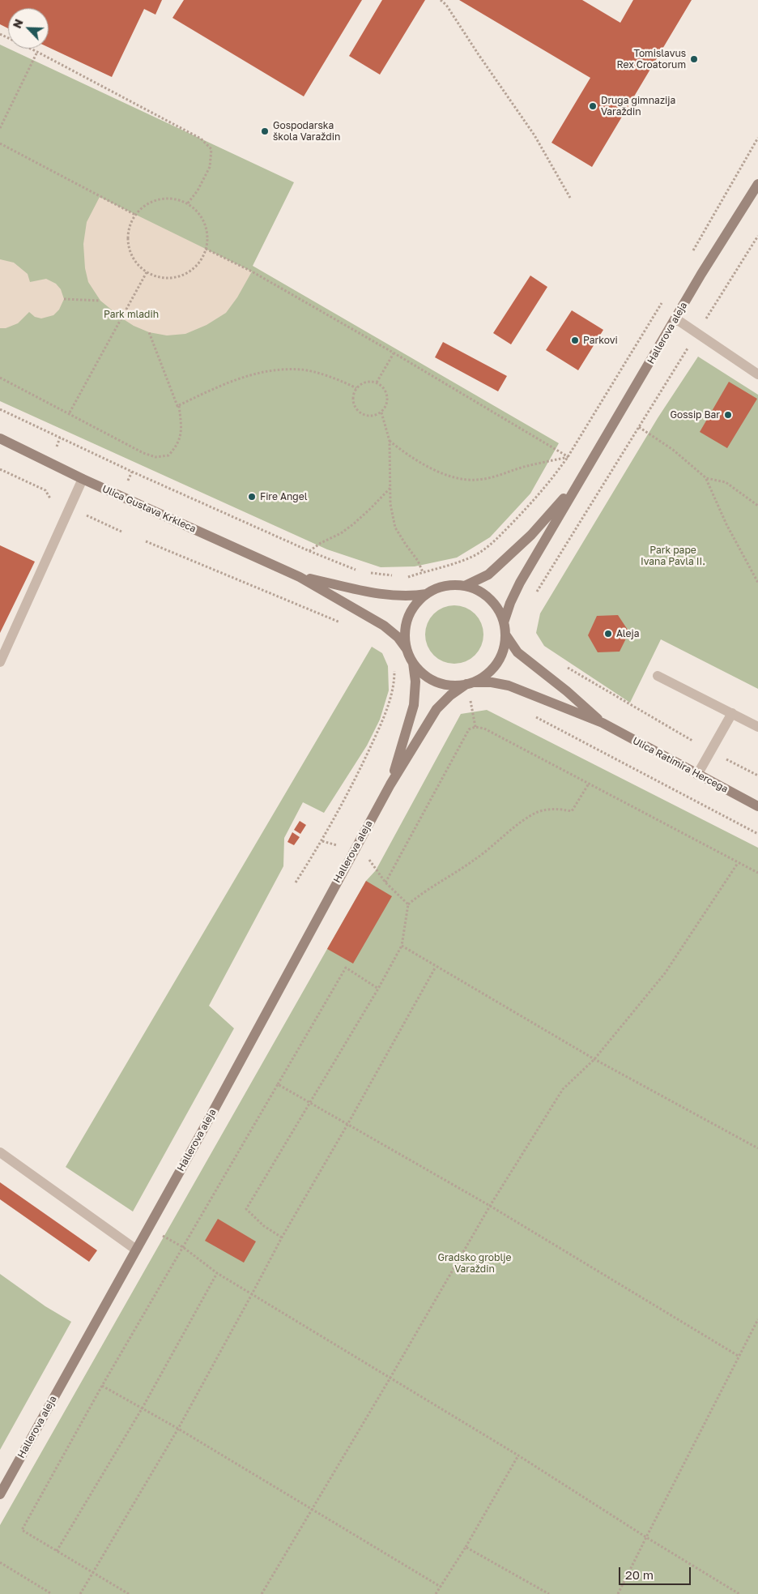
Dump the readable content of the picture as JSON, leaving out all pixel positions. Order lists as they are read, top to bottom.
{
  "streets": {
    "main road": ["Hallerova aleja", "Ulica Gustava Krkleca", "Ulica Ratimira Hercega"]
  },
  "crossings": [
    ["Hallerova aleja", "Ulica Gustava Krkleca"],
    ["Hallerova aleja", "Ulica Ratimira Hercega"],
    ["Ulica Gustava Krkleca", "Ulica Ratimira Hercega"]
  ],
  "parks": ["Park mladih", "Park pape Ivana Pavla II.", "Gradsko groblje Varaždin"],
  "places": [
    "Tomislavus Rex Croatorum",
    "Druga gimnazija Varaždin",
    "Gospodarska škola Varaždin",
    "Parkovi",
    "Gossip Bar",
    "Fire Angel",
    "Aleja"
  ],
  "scale_bar": "20 m",
  "north": "top left"
}
